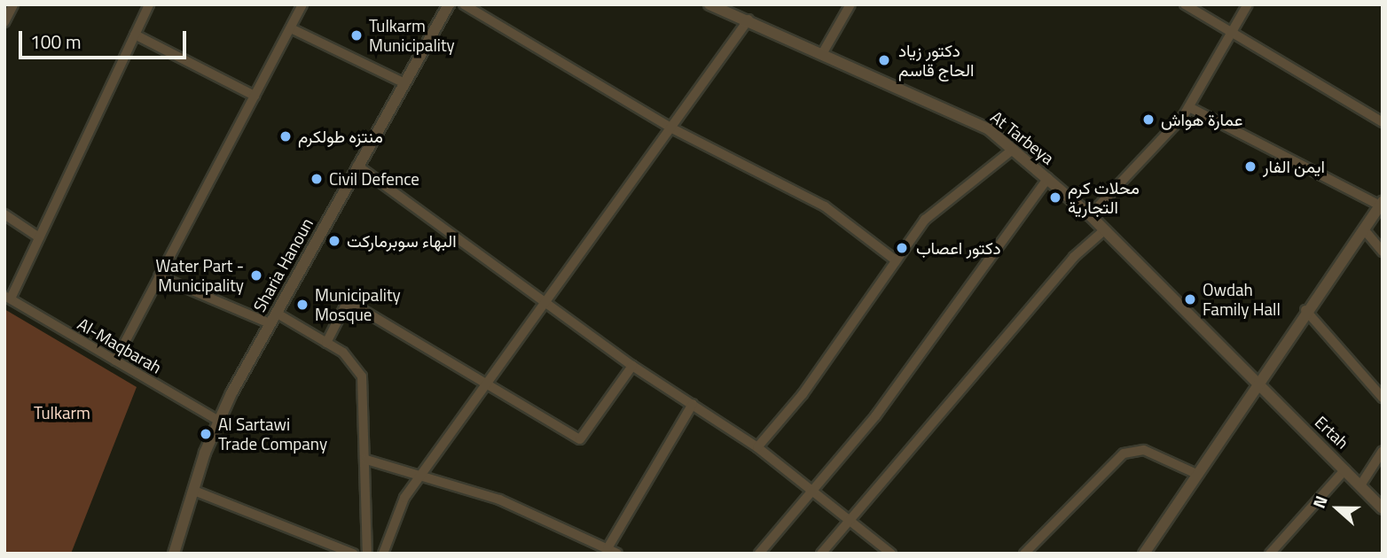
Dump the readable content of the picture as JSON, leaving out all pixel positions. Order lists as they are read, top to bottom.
{
  "streets": {
    "street": [
      "At Tarbeya",
      "Sharia Hanoun",
      "Al-Maqbarah",
      "Ertah"
    ]
  },
  "crossings": [
    ["At Tarbeya", "Ertah"],
    ["Sharia Hanoun", "Al-Maqbarah"]
  ],
  "parks": ["Tulkarm"],
  "places": [
    "Tulkarm Municipality",
    "دكتور زياد الحاج قاسم",
    "عمارة هواش",
    "منتزه طولكرم",
    "ايمن الفار",
    "Civil Defence",
    "محلات كرم التجارية",
    "البهاء سوبرماركت",
    "دكتور اعصاب",
    "Water Part - Municipality",
    "Owdah Family Hall",
    "Municipality Mosque",
    "Al Sartawi Trade Company"
  ],
  "scale_bar": "100 m",
  "north": "left"
}
